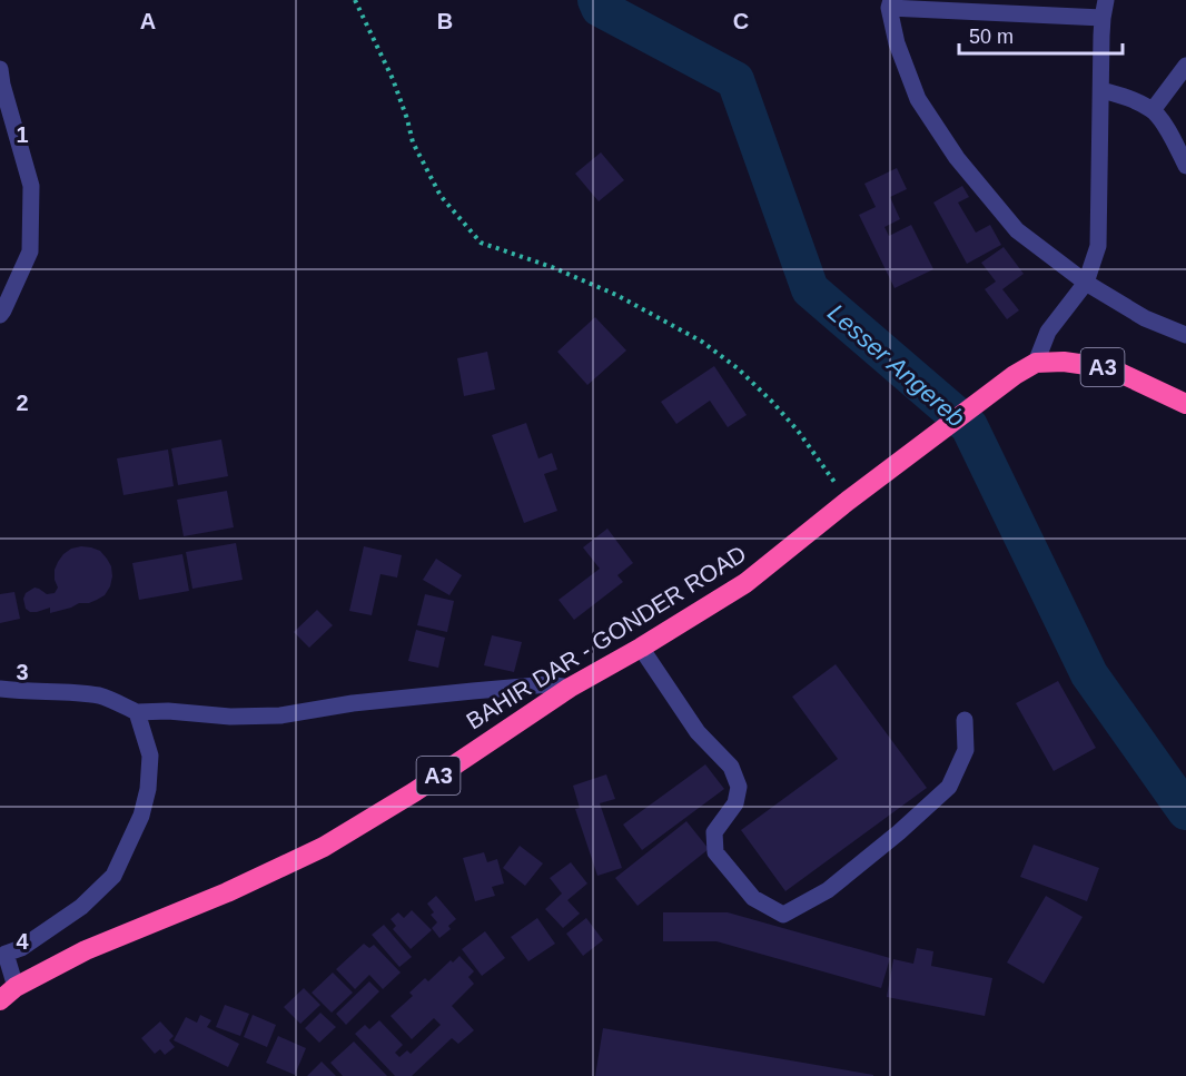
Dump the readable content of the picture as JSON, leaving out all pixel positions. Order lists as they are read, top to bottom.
{
  "streets": {
    "highway": ["A3", "BAHIR DAR - GONDER ROAD"]
  },
  "water": ["Lesser Angereb"],
  "scale_bar": "50 m",
  "grid": {
    "columns": ["A", "B", "C"],
    "rows": [
      "1",
      "2",
      "3",
      "4"
    ]
  }
}
